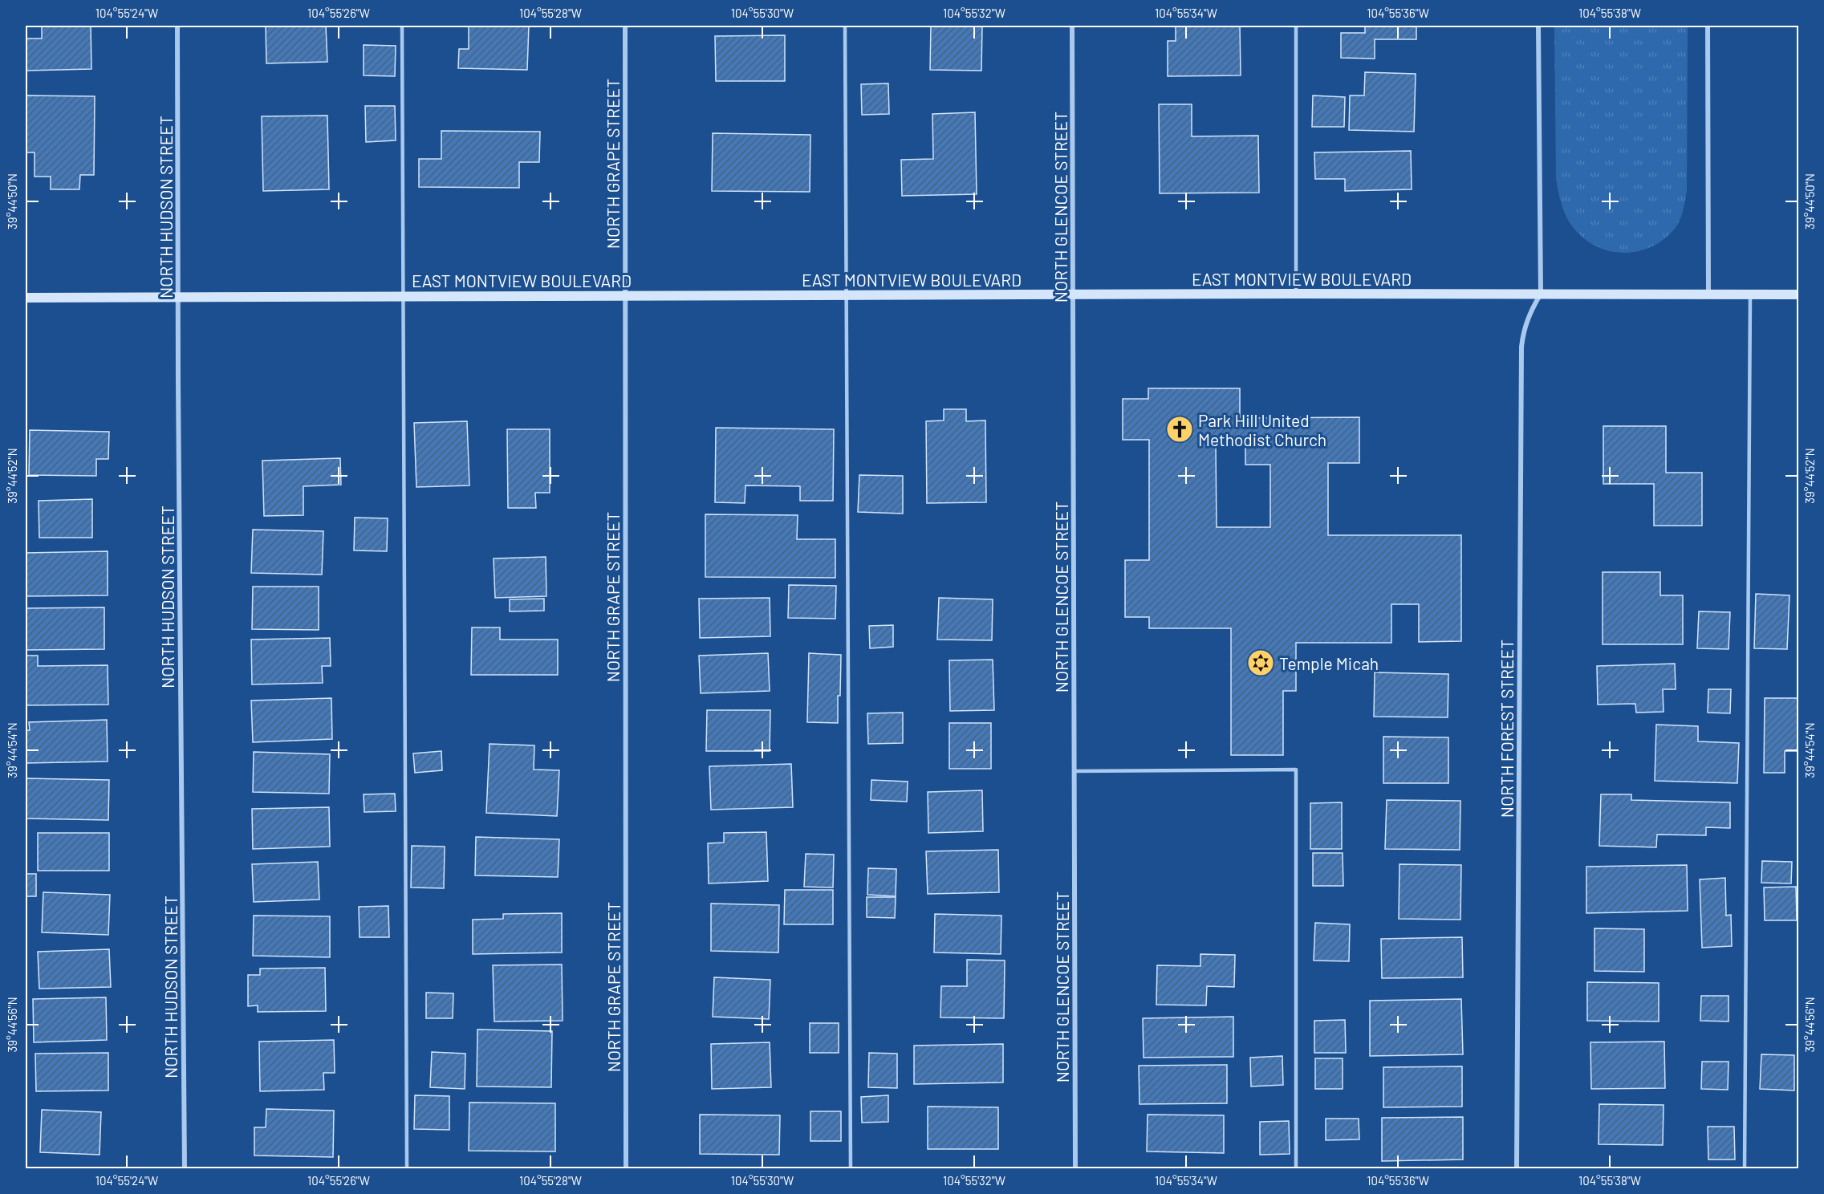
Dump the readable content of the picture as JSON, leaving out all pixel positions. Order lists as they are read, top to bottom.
{
  "streets": {
    "street": [
      "NORTH GRAPE STREET",
      "NORTH HUDSON STREET",
      "NORTH GLENCOE STREET",
      "EAST MONTVIEW BOULEVARD",
      "NORTH FOREST STREET"
    ]
  },
  "crossings": [
    ["NORTH GRAPE STREET", "EAST MONTVIEW BOULEVARD"],
    ["NORTH HUDSON STREET", "EAST MONTVIEW BOULEVARD"],
    ["NORTH GLENCOE STREET", "EAST MONTVIEW BOULEVARD"],
    ["EAST MONTVIEW BOULEVARD", "NORTH FOREST STREET"]
  ],
  "places": {
    "church": ["Park Hill United Methodist Church"],
    "synagogue": ["Temple Micah"]
  },
  "coordinates": [
    "104°55'24\"W",
    "104°55'26\"W",
    "104°55'28\"W",
    "104°55'30\"W",
    "104°55'32\"W",
    "104°55'34\"W",
    "104°55'36\"W",
    "104°55'38\"W",
    "39°44'50\"N",
    "39°44'52\"N",
    "39°44'54\"N",
    "39°44'56\"N"
  ]
}
